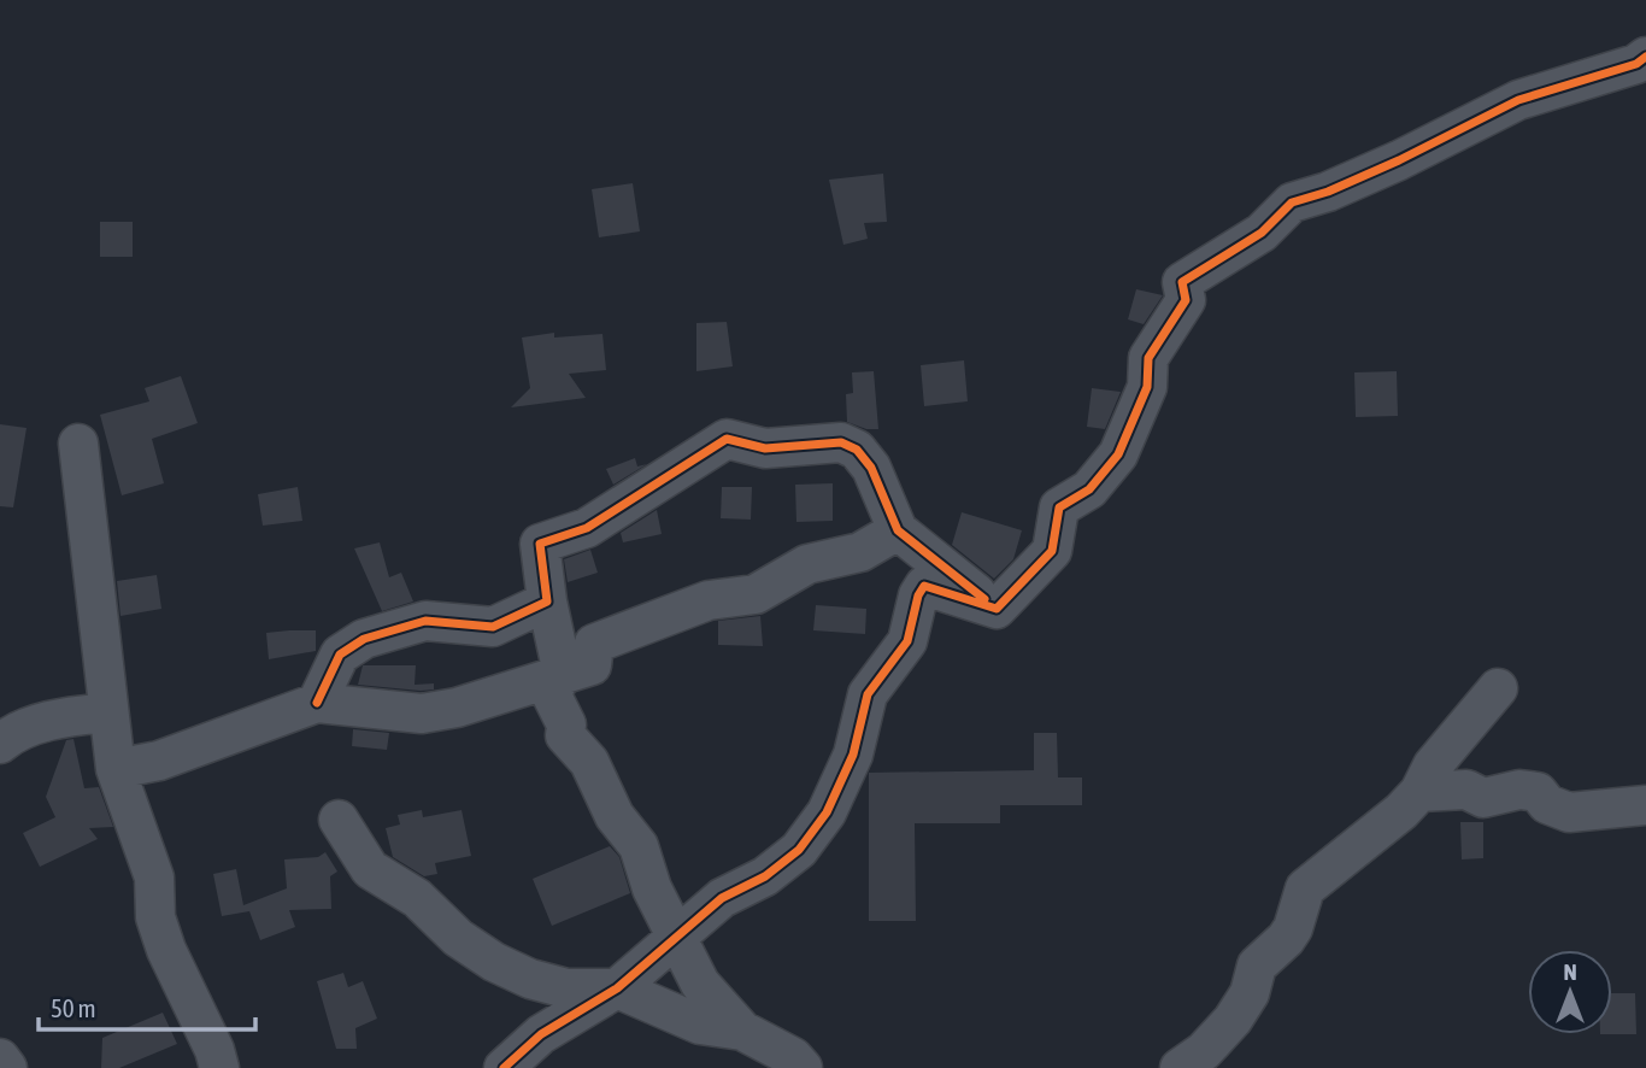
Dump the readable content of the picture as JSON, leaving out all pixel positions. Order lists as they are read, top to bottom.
{
  "scale_bar": "50 m",
  "north": "top"
}
